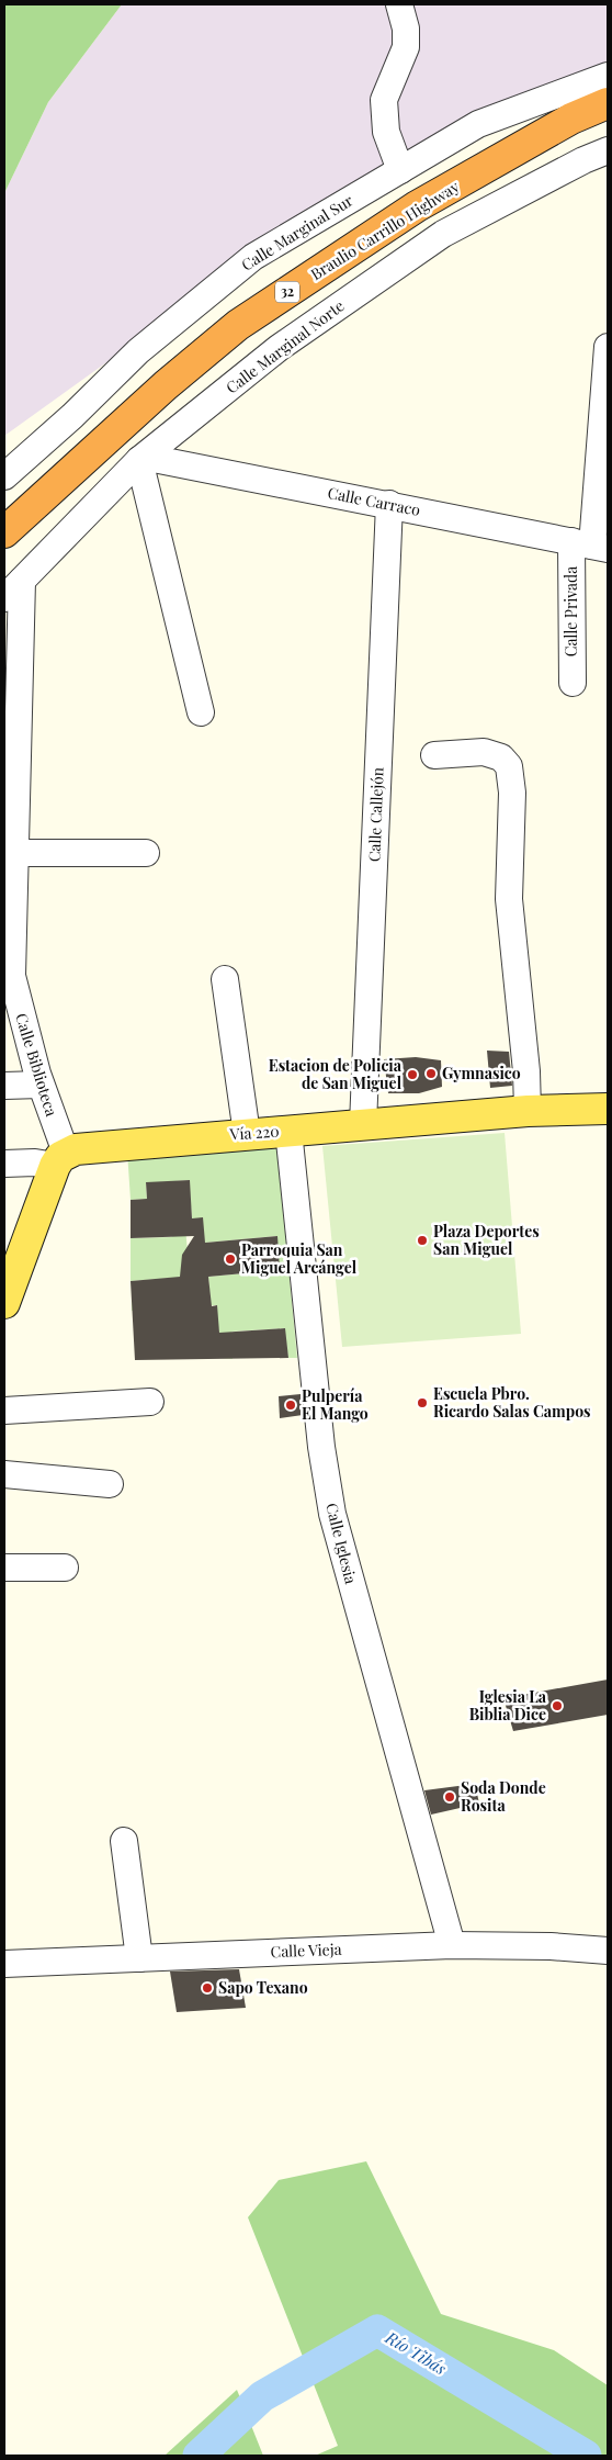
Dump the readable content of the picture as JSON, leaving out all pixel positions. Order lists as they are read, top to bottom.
{
  "streets": {
    "highway": ["Braulio Carrillo Highway", "32"],
    "main road": ["Vía 220"],
    "street": [
      "Calle Marginal Sur",
      "Calle Marginal Norte",
      "Calle Carraco",
      "Calle Privada",
      "Calle Callejón",
      "Calle Biblioteca",
      "Calle Iglesia",
      "Calle Vieja"
    ]
  },
  "crossings": [
    ["Calle Marginal Norte", "Calle Carraco"],
    ["Calle Marginal Norte", "Calle Biblioteca"],
    ["Calle Carraco", "Calle Privada"],
    ["Calle Carraco", "Calle Callejón"],
    ["Calle Callejón", "Vía 220"],
    ["Calle Biblioteca", "Vía 220"],
    ["Vía 220", "Calle Iglesia"],
    ["Calle Iglesia", "Calle Vieja"]
  ],
  "water": ["Río Tibás"],
  "places": [
    "Gymnasico",
    "Estacion de Policia de San Miguel",
    "Plaza Deportes San Miguel",
    "Parroquia San Miguel Arcángel",
    "Escuela Pbro. Ricardo Salas Campos",
    "Pulpería El Mango",
    "Iglesia La Biblia Dice",
    "Soda Donde Rosita",
    "Sapo Texano"
  ]
}
